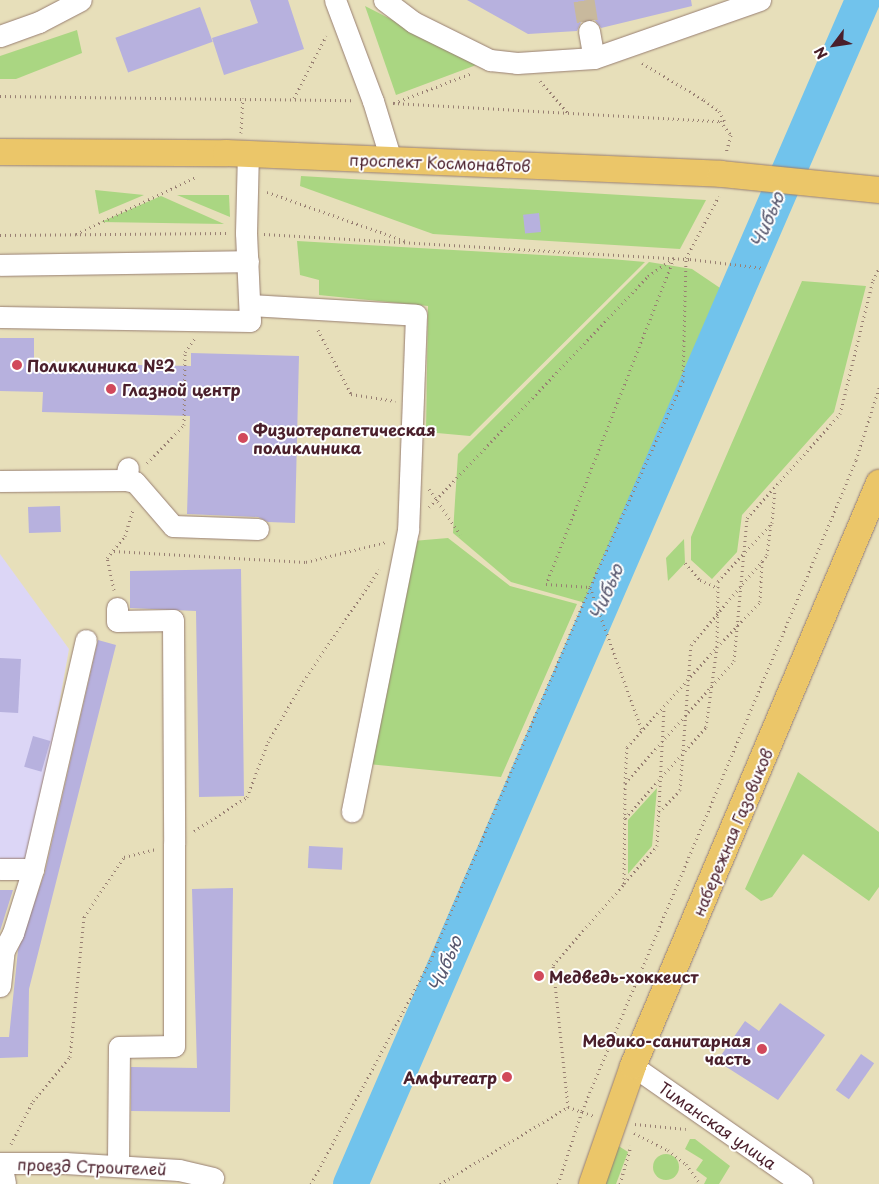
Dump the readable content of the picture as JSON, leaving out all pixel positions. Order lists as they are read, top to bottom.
{
  "streets": {
    "main road": ["проспект Космонавтов", "набережная Газовиков"],
    "street": ["Тиманская улица", "проезд Строителей"]
  },
  "crossings": [
    ["набережная Газовиков", "Тиманская улица"]
  ],
  "water": ["Чибью"],
  "places": [
    "Поликлиника №2",
    "Глазной центр",
    "Физиотерапетическая поликлиника",
    "Медведь-хоккеист",
    "Медико-санитарная часть",
    "Амфитеатр"
  ],
  "north": "bottom left"
}
